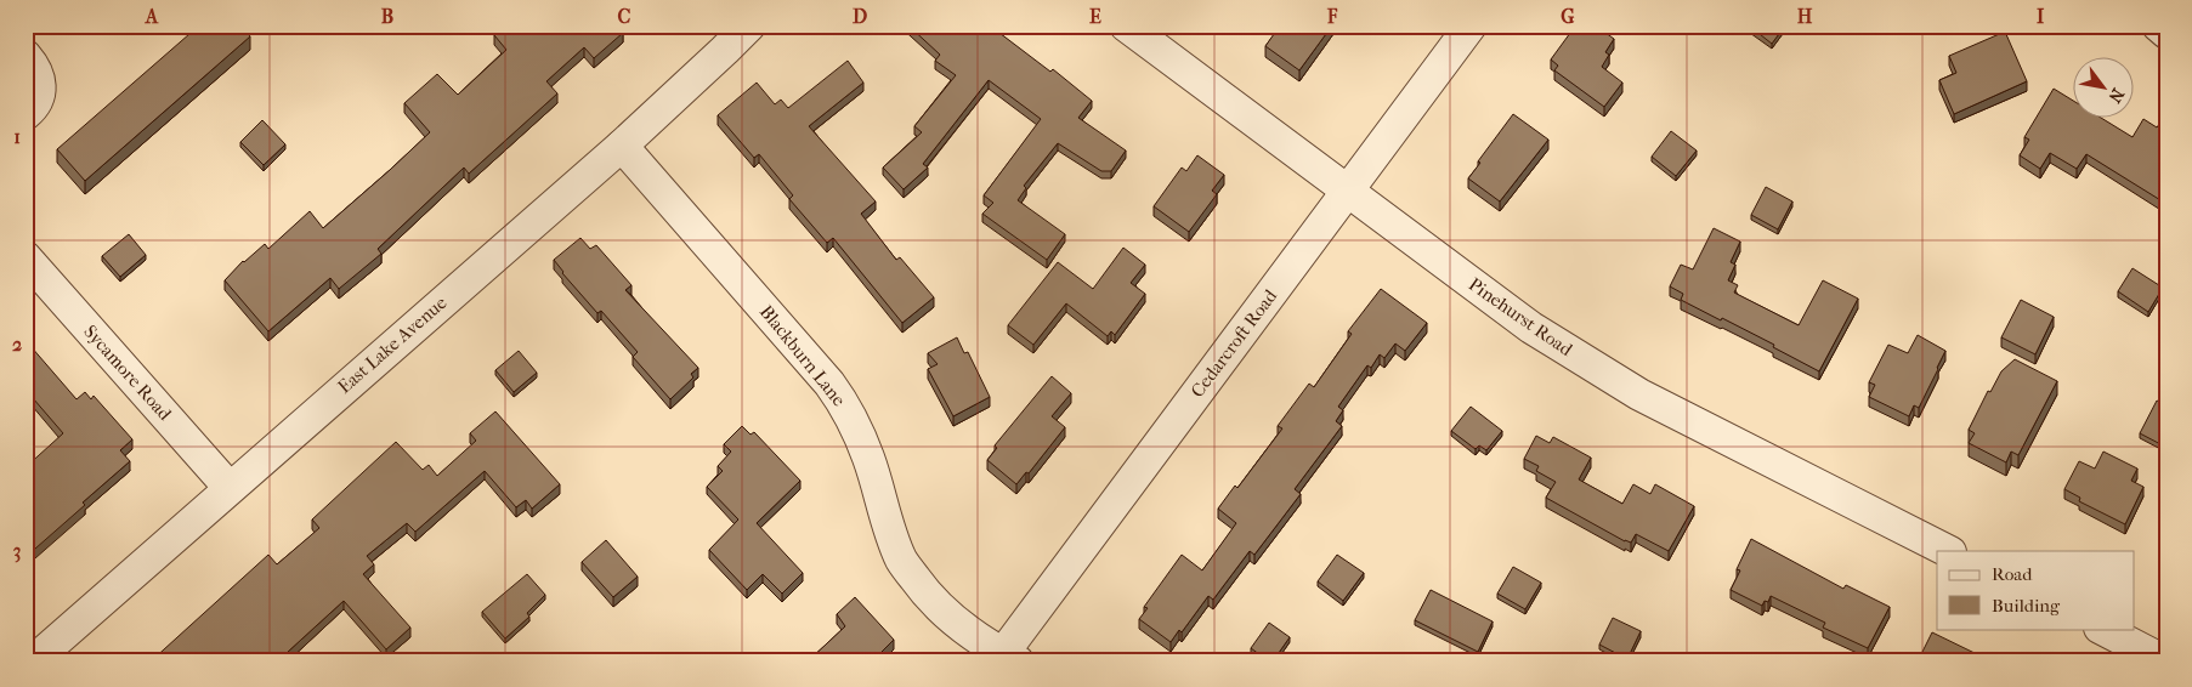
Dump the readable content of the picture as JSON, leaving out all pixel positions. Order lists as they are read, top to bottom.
{
  "streets": {
    "street": [
      "Pinehurst Road",
      "Cedarcroft Road",
      "East Lake Avenue",
      "Blackburn Lane",
      "Sycamore Road"
    ]
  },
  "crossings": [
    ["Pinehurst Road", "Cedarcroft Road"],
    ["Cedarcroft Road", "Blackburn Lane"],
    ["East Lake Avenue", "Blackburn Lane"],
    ["East Lake Avenue", "Sycamore Road"]
  ],
  "legend": ["Road", "Building"],
  "north": "bottom right",
  "grid": {
    "columns": [
      "A",
      "B",
      "C",
      "D",
      "E",
      "F",
      "G",
      "H",
      "I"
    ],
    "rows": ["1", "2", "3"]
  }
}
